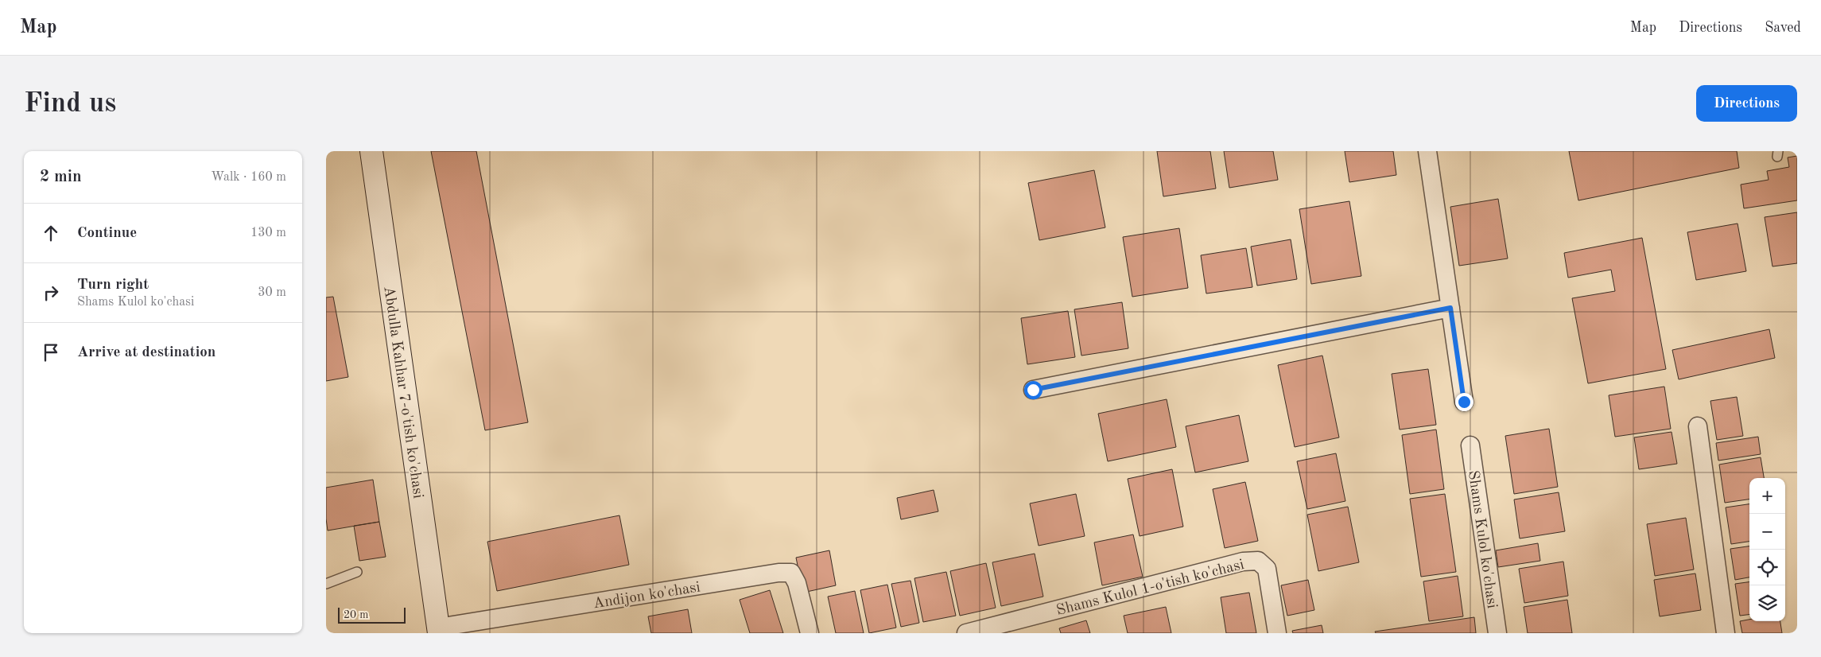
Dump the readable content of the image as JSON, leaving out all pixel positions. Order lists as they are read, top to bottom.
{
  "streets": {
    "street": [
      "Abdulla Kahhar 7-o'tish ko'chasi",
      "Shams Kulol ko'chasi",
      "Shams Kulol 1-o'tish ko'chasi",
      "Andijon ko'chasi"
    ]
  },
  "crossings": [
    ["Abdulla Kahhar 7-o'tish ko'chasi", "Andijon ko'chasi"]
  ],
  "scale_bar": "20 m",
  "page": {
    "header": "Map",
    "nav": ["Map", "Directions", "Saved"],
    "buttons": "Directions",
    "title": "Find us",
    "heading": ["2 min", "Walk · 160 m"],
    "list": [
      ["Continue", "130 m"],
      ["Turn right", "Shams Kulol ko'chasi", "30 m"],
      "Arrive at destination"
    ],
    "map_buttons": ["+", "−"],
    "scale": "20 m"
  }
}
